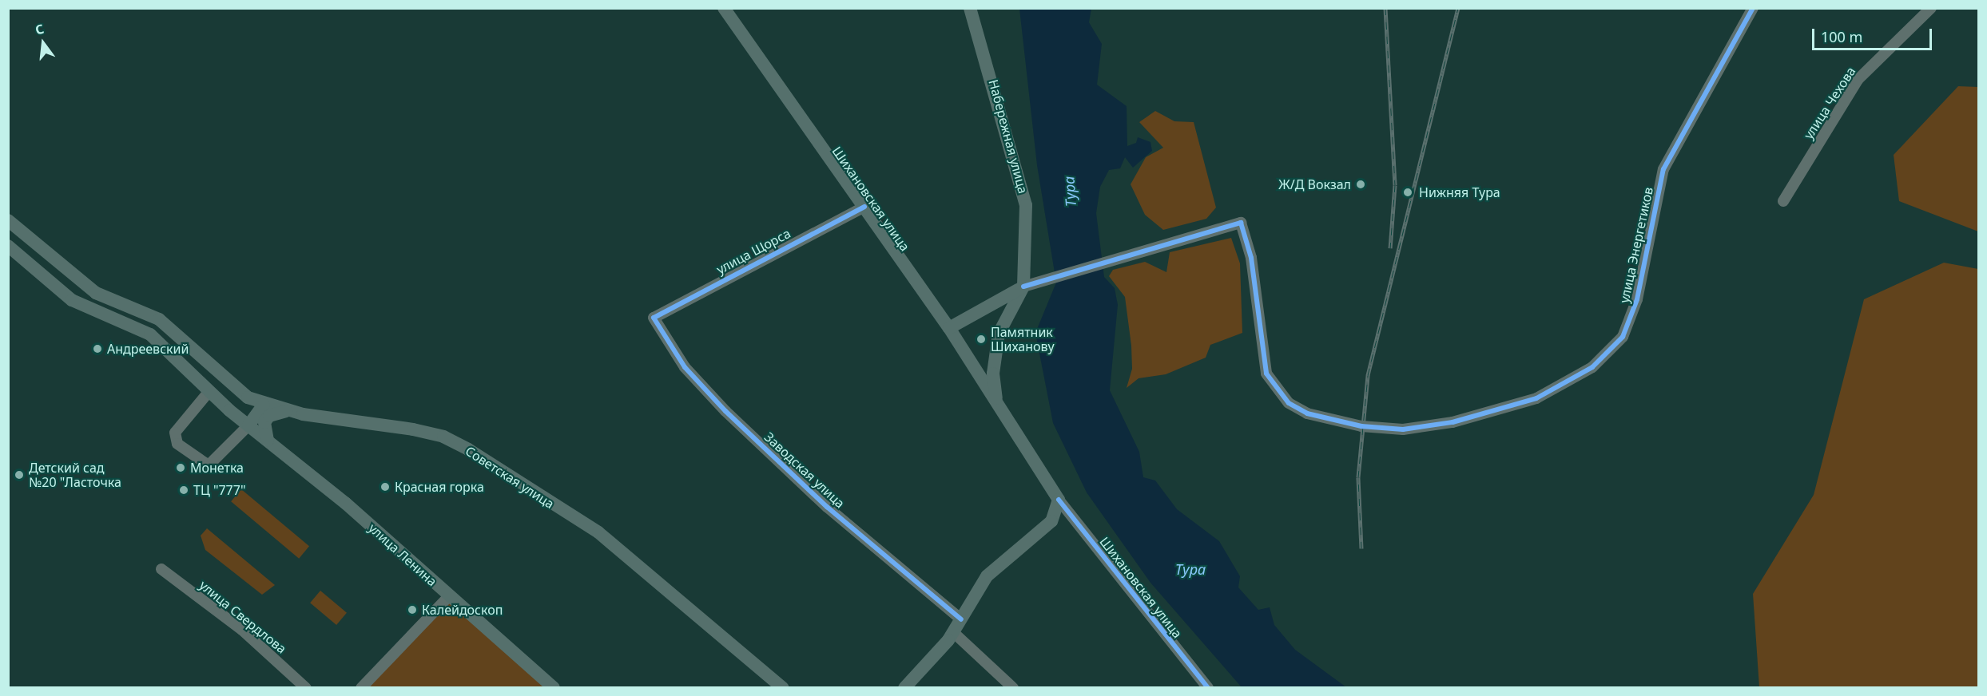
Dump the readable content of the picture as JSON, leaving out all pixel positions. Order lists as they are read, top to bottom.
{
  "streets": {
    "main road": [
      "Набережная улица",
      "Шихановская улица",
      "Советская улица",
      "улица Ленина"
    ],
    "street": [
      "улица Чехова",
      "улица Энергетиков",
      "улица Щорса",
      "Заводская улица",
      "улица Свердлова"
    ]
  },
  "crossings": [
    ["Набережная улица", "Шихановская улица"],
    ["Набережная улица", "улица Энергетиков"],
    ["Шихановская улица", "улица Щорса"],
    ["улица Щорса", "Заводская улица"]
  ],
  "water": ["Тура"],
  "places": [
    "Ж/Д Вокзал",
    "Нижняя Тура",
    "Памятник Шиханову",
    "Андреевский",
    "Монетка",
    "Детский сад №20 \"Ласточка",
    "Красная горка",
    "ТЦ \"777\"",
    "Калейдоскоп"
  ],
  "scale_bar": "100 m",
  "north": "top"
}
